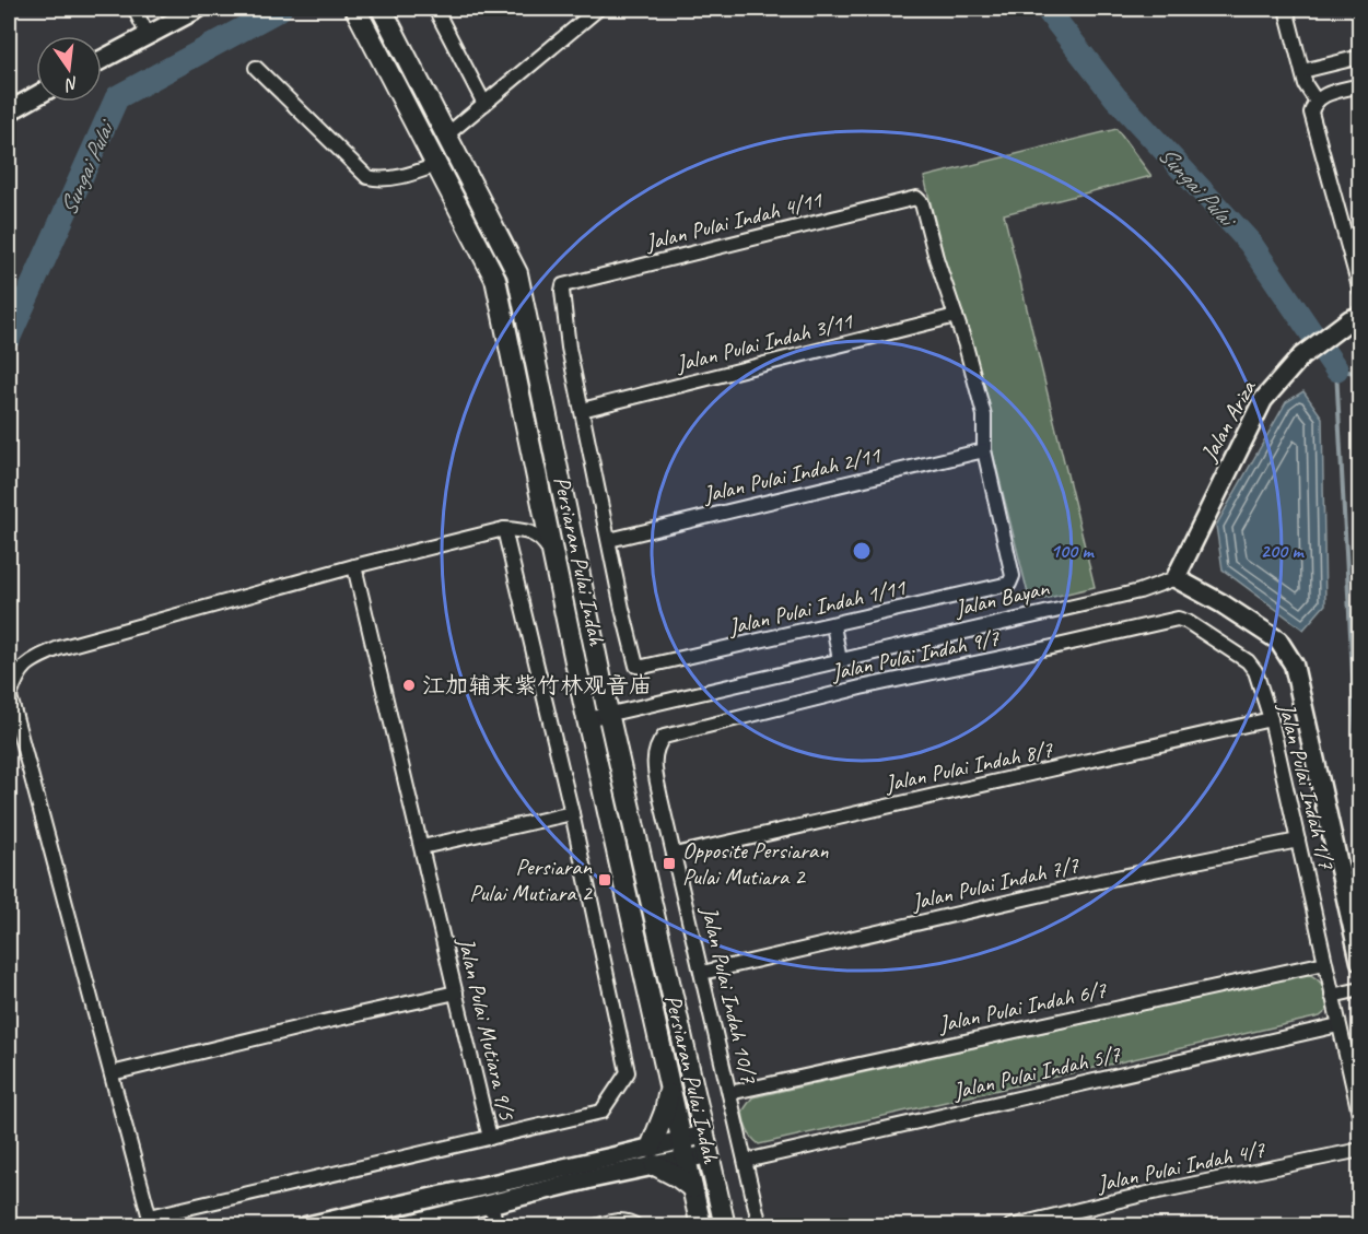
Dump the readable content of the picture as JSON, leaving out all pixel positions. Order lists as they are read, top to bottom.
{
  "streets": {
    "main road": ["Persiaran Pulai Indah"],
    "street": [
      "Jalan Pulai Indah 4/11",
      "Jalan Pulai Indah 3/11",
      "Jalan Ariza",
      "Jalan Pulai Indah 2/11",
      "Jalan Bayan",
      "Jalan Pulai Indah 1/11",
      "Jalan Pulai Indah 9/7",
      "Jalan Pulai Indah 8/7",
      "Jalan Pulai Indah 1/7",
      "Jalan Pulai Indah 7/7",
      "Jalan Pulai Indah 10/7",
      "Jalan Pulai Indah 6/7",
      "Jalan Pulai Mutiara 9/5",
      "Jalan Pulai Indah 5/7",
      "Jalan Pulai Indah 4/7"
    ]
  },
  "crossings": [
    ["Jalan Pulai Indah 4/11", "Jalan Pulai Indah 3/11"],
    ["Jalan Ariza", "Jalan Bayan"],
    ["Jalan Pulai Indah 2/11", "Jalan Pulai Indah 1/11"],
    ["Persiaran Pulai Indah", "Jalan Bayan"],
    ["Jalan Pulai Indah 9/7", "Jalan Pulai Indah 1/7"],
    ["Jalan Pulai Indah 9/7", "Jalan Pulai Indah 10/7"],
    ["Jalan Pulai Indah 8/7", "Jalan Pulai Indah 1/7"],
    ["Jalan Pulai Indah 8/7", "Jalan Pulai Indah 10/7"],
    ["Jalan Pulai Indah 1/7", "Jalan Pulai Indah 7/7"],
    ["Jalan Pulai Indah 1/7", "Jalan Pulai Indah 6/7"],
    ["Jalan Pulai Indah 1/7", "Jalan Pulai Indah 5/7"],
    ["Jalan Pulai Indah 7/7", "Jalan Pulai Indah 10/7"],
    ["Jalan Pulai Indah 10/7", "Jalan Pulai Indah 6/7"],
    ["Jalan Pulai Indah 10/7", "Jalan Pulai Indah 5/7"]
  ],
  "water": ["Sungai Pulai"],
  "places": {
    "other": ["江加辅来紫竹林观音庙"],
    "transit": ["Opposite Persiaran Pulai Mutiara 2", "Persiaran Pulai Mutiara 2"]
  },
  "north": "bottom",
  "rings": ["100 m", "200 m"]
}
